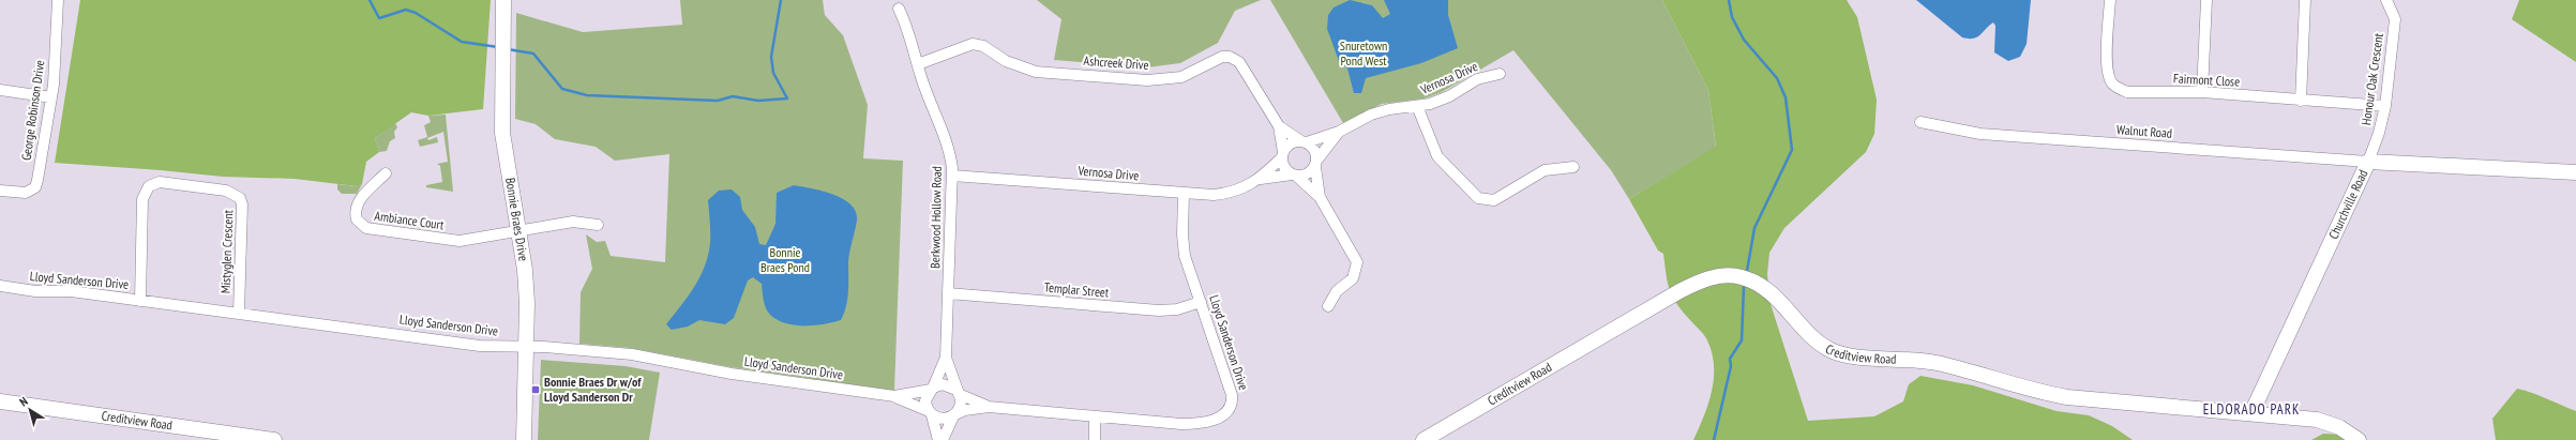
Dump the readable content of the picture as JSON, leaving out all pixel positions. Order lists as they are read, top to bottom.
{
  "streets": {
    "street": [
      "Ashcreek Drive",
      "Vernosa Drive",
      "Honour Oak Crescent",
      "Fairmont Close",
      "George Robinson Drive",
      "Walnut Road",
      "Churchville Road",
      "Berkwood Hollow Road",
      "Bonnie Braes Drive",
      "Ambiance Court",
      "Mistyglen Crescent",
      "Lloyd Sanderson Drive",
      "Templar Street",
      "Creditview Road"
    ]
  },
  "crossings": [
    ["Ashcreek Drive", "Vernosa Drive"],
    ["Ashcreek Drive", "Berkwood Hollow Road"],
    ["Vernosa Drive", "Berkwood Hollow Road"],
    ["Vernosa Drive", "Lloyd Sanderson Drive"],
    ["Honour Oak Crescent", "Fairmont Close"],
    ["Honour Oak Crescent", "Walnut Road"],
    ["Honour Oak Crescent", "Churchville Road"],
    ["Walnut Road", "Churchville Road"],
    ["Churchville Road", "Creditview Road"],
    ["Berkwood Hollow Road", "Lloyd Sanderson Drive"],
    ["Berkwood Hollow Road", "Templar Street"],
    ["Bonnie Braes Drive", "Ambiance Court"],
    ["Bonnie Braes Drive", "Lloyd Sanderson Drive"],
    ["Mistyglen Crescent", "Lloyd Sanderson Drive"],
    ["Lloyd Sanderson Drive", "Templar Street"]
  ],
  "districts": ["ELDORADO PARK"],
  "parks": ["Snuretown Pond West", "Bonnie Braes Pond"],
  "places": {
    "transit": ["Bonnie Braes Dr w/of Lloyd Sanderson Dr"]
  },
  "north": "top left"
}
